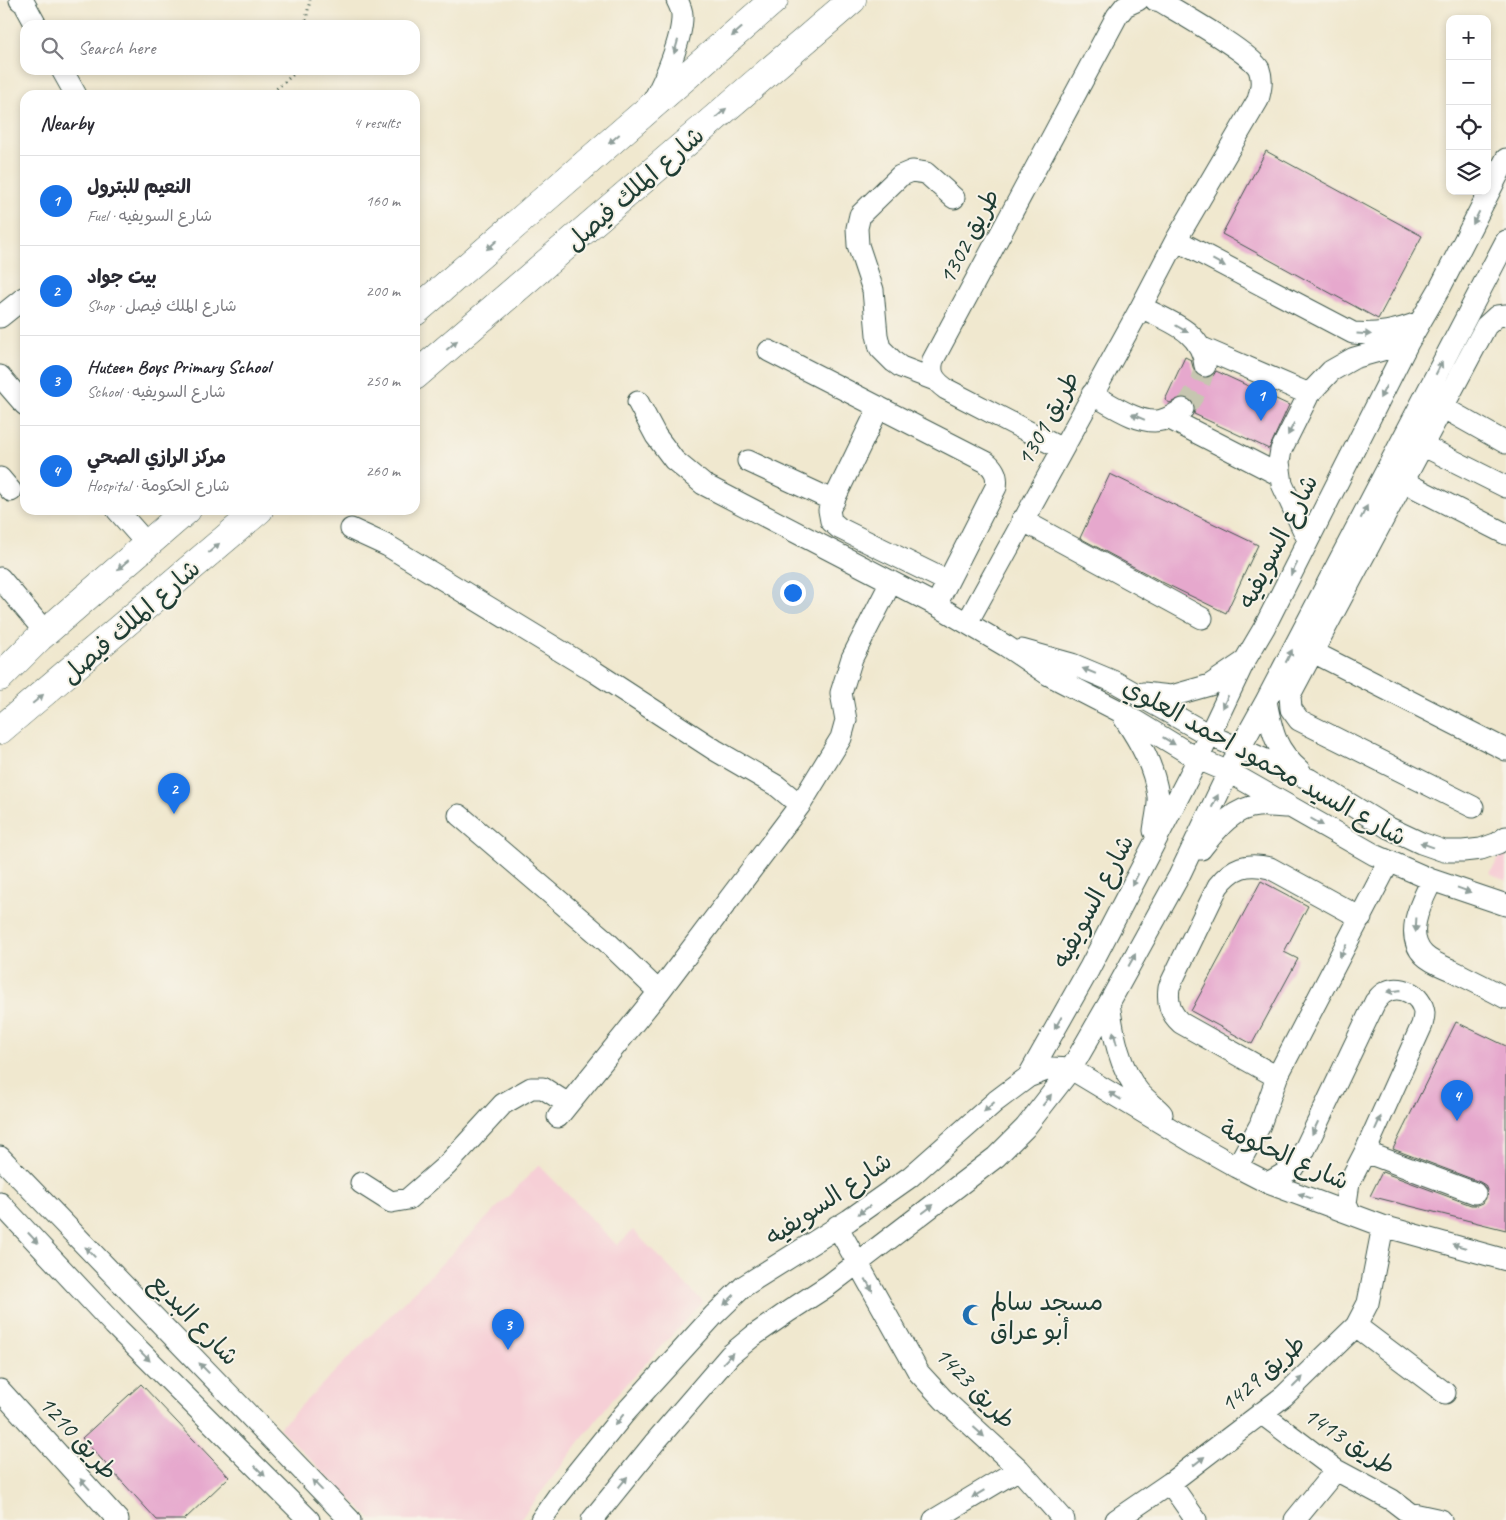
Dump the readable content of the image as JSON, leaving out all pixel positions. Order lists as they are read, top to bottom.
{
  "streets": {
    "main road": ["شارع الملك فيصل"],
    "street": [
      "طريق 1302",
      "طريق 1301",
      "شارع السويفيه",
      "شارع السيد محمود احمد العلوي",
      "شارع الحكومة",
      "شارع البديع",
      "طريق 1429",
      "طريق 1423",
      "طريق 1210",
      "طريق 1413"
    ]
  },
  "crossings": [
    ["طريق 1301", "شارع السيد محمود احمد العلوي"],
    ["شارع السويفيه", "شارع السيد محمود احمد العلوي"],
    ["شارع السويفيه", "طريق 1423"],
    ["شارع الحكومة", "طريق 1429"],
    ["طريق 1429", "طريق 1413"]
  ],
  "one_way": ["طريق 1429", "طريق 1423"],
  "places": {
    "mosque": ["مسجد سالم أبو عراق"]
  },
  "page": {
    "map_buttons": ["+", "−"],
    "search": "Search here",
    "heading": ["Nearby", "4 results"],
    "list": [
      {
        "mark": "1",
        "name": "النعيم للبترول",
        "note": "Fuel · شارع السويفيه",
        "value": "160 m"
      },
      {
        "mark": "2",
        "name": "بيت جواد",
        "note": "Shop · شارع الملك فيصل",
        "value": "200 m"
      },
      {
        "mark": "3",
        "name": "Huteen Boys Primary School",
        "note": "School · شارع السويفيه",
        "value": "250 m"
      },
      {
        "mark": "4",
        "name": "مركز الرازي الصحي",
        "note": "Hospital · شارع الحكومة",
        "value": "260 m"
      }
    ],
    "pins": [
      "1",
      "2",
      "4",
      "3"
    ]
  }
}
